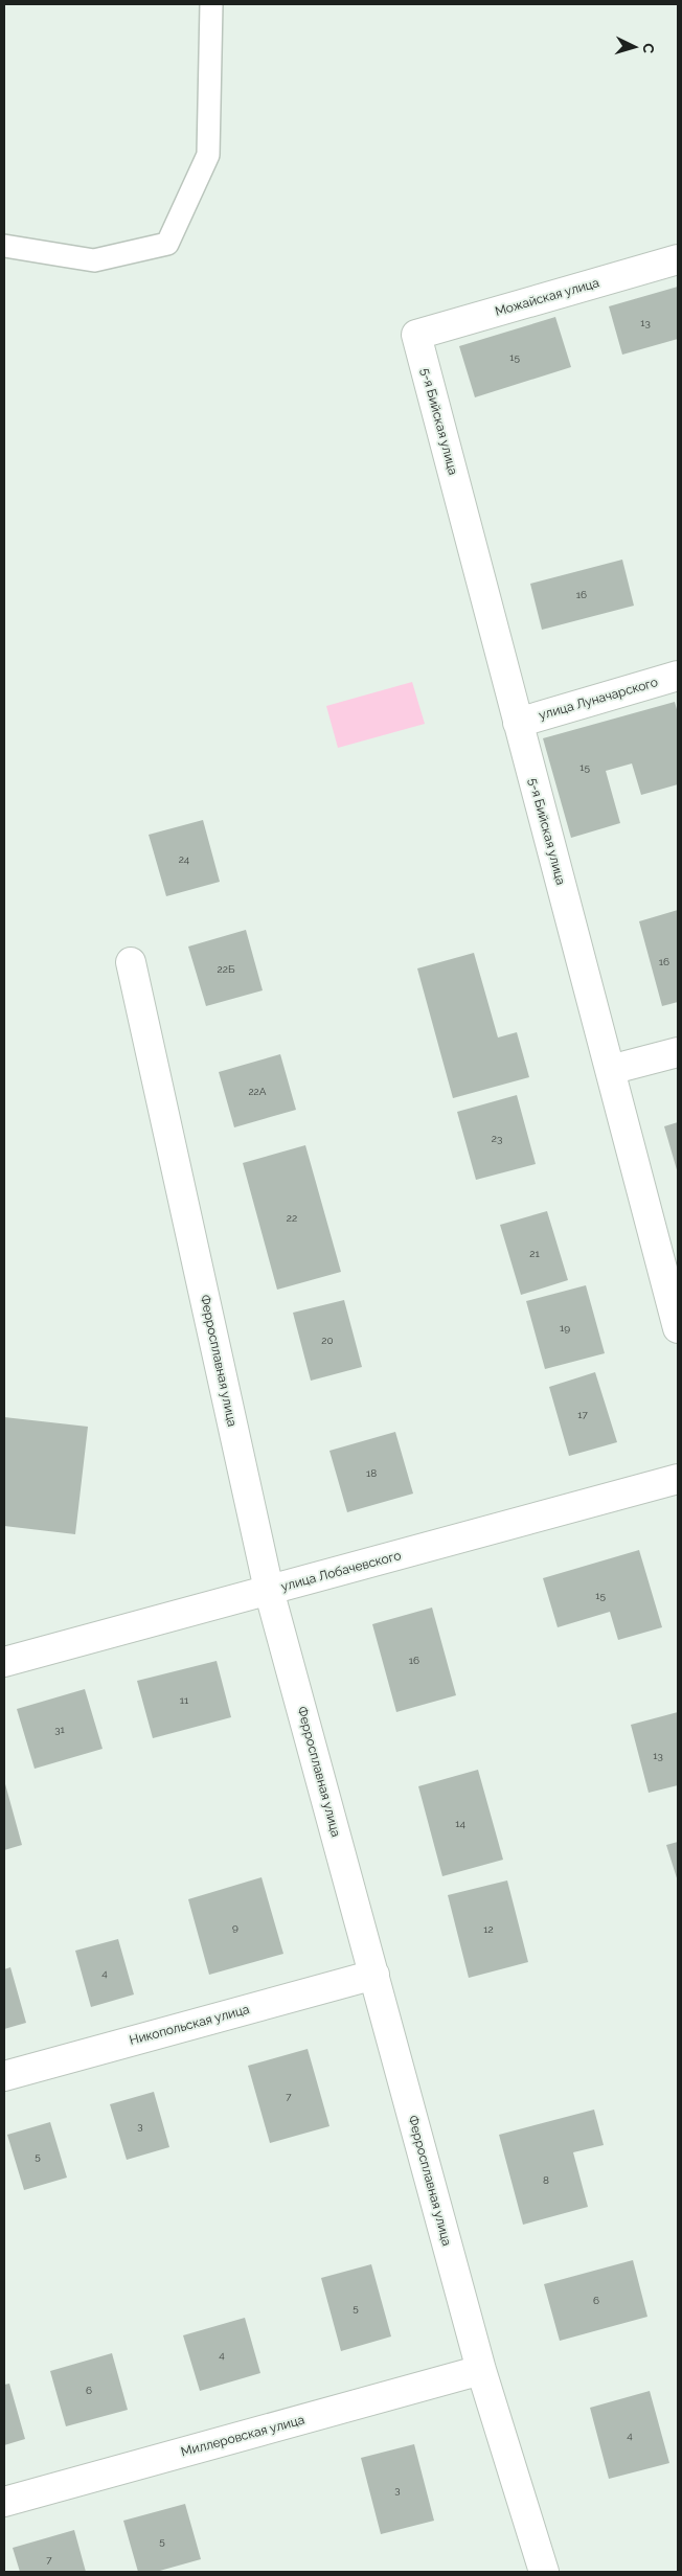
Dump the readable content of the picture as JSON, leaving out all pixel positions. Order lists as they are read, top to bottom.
{
  "streets": {
    "street": [
      "Можайская улица",
      "5-я Бийская улица",
      "улица Луначарского",
      "Ферросплавная улица",
      "улица Лобачевского",
      "Никопольская улица",
      "Миллеровская улица"
    ]
  },
  "crossings": [
    ["Можайская улица", "5-я Бийская улица"],
    ["5-я Бийская улица", "улица Луначарского"],
    ["Ферросплавная улица", "улица Лобачевского"],
    ["Ферросплавная улица", "Никопольская улица"],
    ["Ферросплавная улица", "Миллеровская улица"]
  ],
  "house_numbers": [
    "13",
    "15",
    "16",
    "15",
    "24",
    "16",
    "22Б",
    "22А",
    "23",
    "22",
    "21",
    "19",
    "20",
    "17",
    "18",
    "15",
    "16",
    "11",
    "31",
    "13",
    "14",
    "9",
    "12",
    "4",
    "7",
    "3",
    "5",
    "8",
    "6",
    "5",
    "4",
    "6",
    "4",
    "3",
    "5",
    "7"
  ],
  "north": "right"
}
